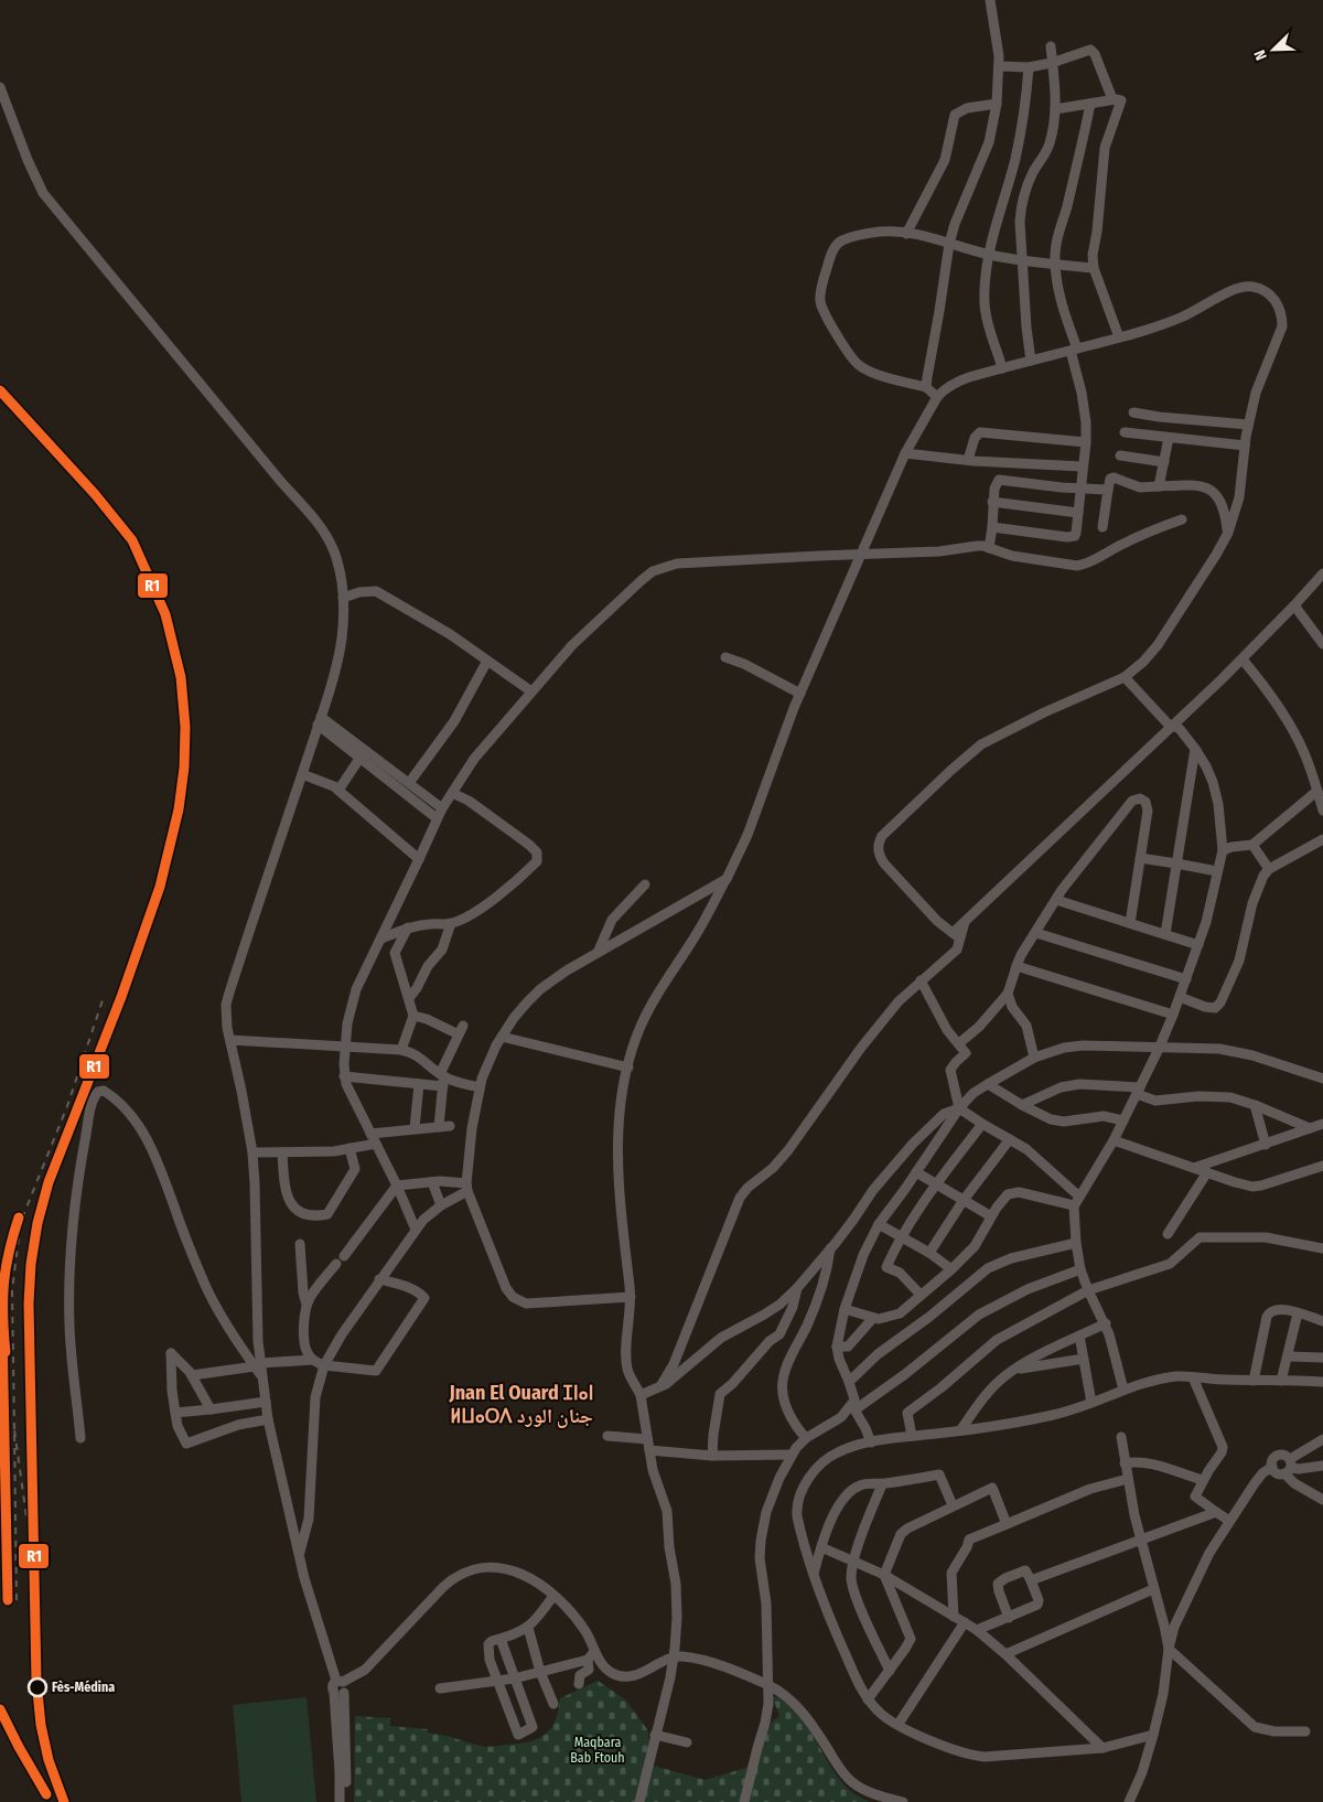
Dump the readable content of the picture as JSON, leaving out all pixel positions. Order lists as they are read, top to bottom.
{
  "districts": ["Jnan El Ouard ⵊⵏⴰⵏ ⵍⵡⴰⵔⴷ جنان الورد"],
  "parks": ["Maqbara Bab Ftouh"],
  "places": ["Fès-Médina"],
  "lines": ["transit line R1"],
  "north": "bottom left"
}
